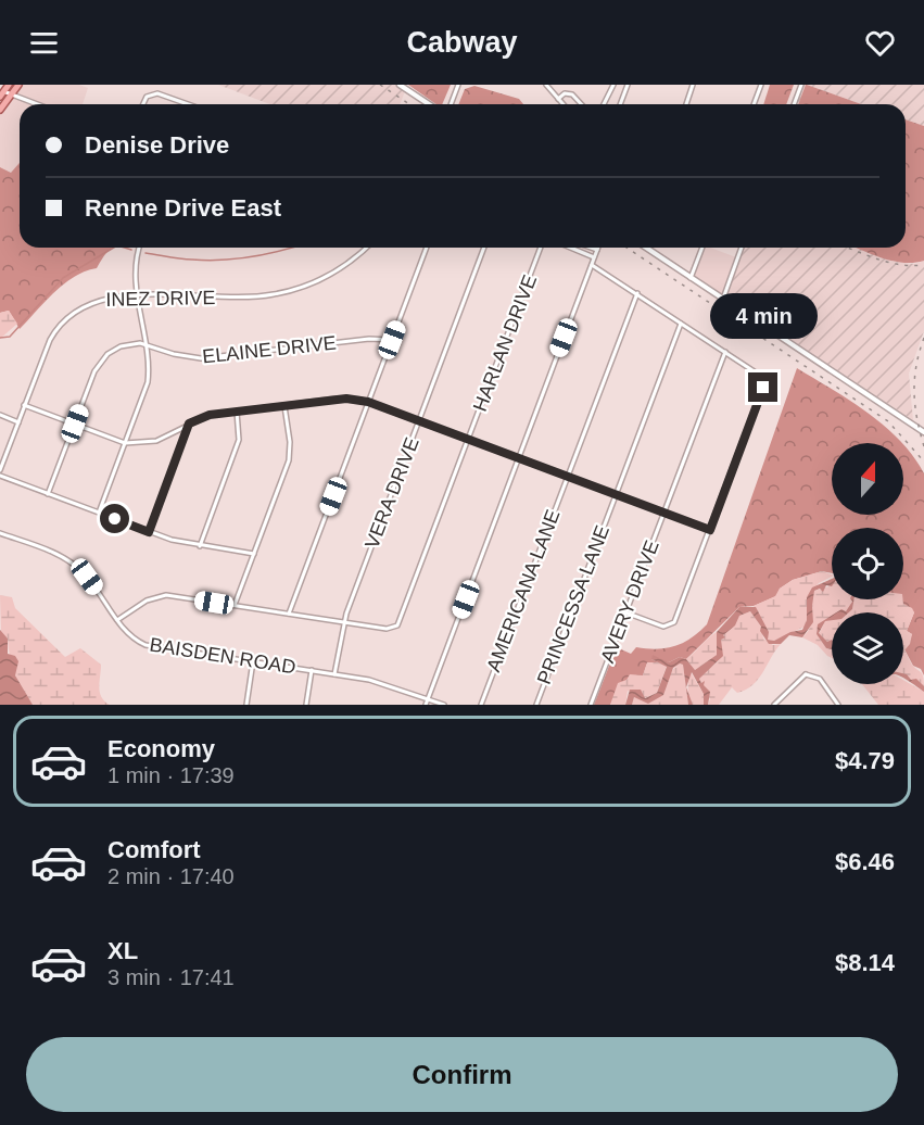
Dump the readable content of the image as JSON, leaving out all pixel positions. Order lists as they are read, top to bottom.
{
  "streets": {
    "street": [
      "INEZ DRIVE",
      "HARLAN DRIVE",
      "ELAINE DRIVE",
      "VERA DRIVE",
      "AMERICANA LANE",
      "AVERY DRIVE",
      "PRINCESSA LANE",
      "BAISDEN ROAD"
    ]
  },
  "crossings": [
    ["HARLAN DRIVE", "VERA DRIVE"],
    ["VERA DRIVE", "BAISDEN ROAD"]
  ],
  "north": "top",
  "page": {
    "header": "Cabway",
    "banner": ["Denise Drive", "Renne Drive East"],
    "bubble": "4 min",
    "list": [
      {
        "name": "Economy",
        "note": "1 min · 17:39",
        "value": "$4.79"
      },
      {
        "name": "Comfort",
        "note": "2 min · 17:40",
        "value": "$6.46"
      },
      {
        "name": "XL",
        "note": "3 min · 17:41",
        "value": "$8.14"
      }
    ],
    "buttons": "Confirm"
  }
}
